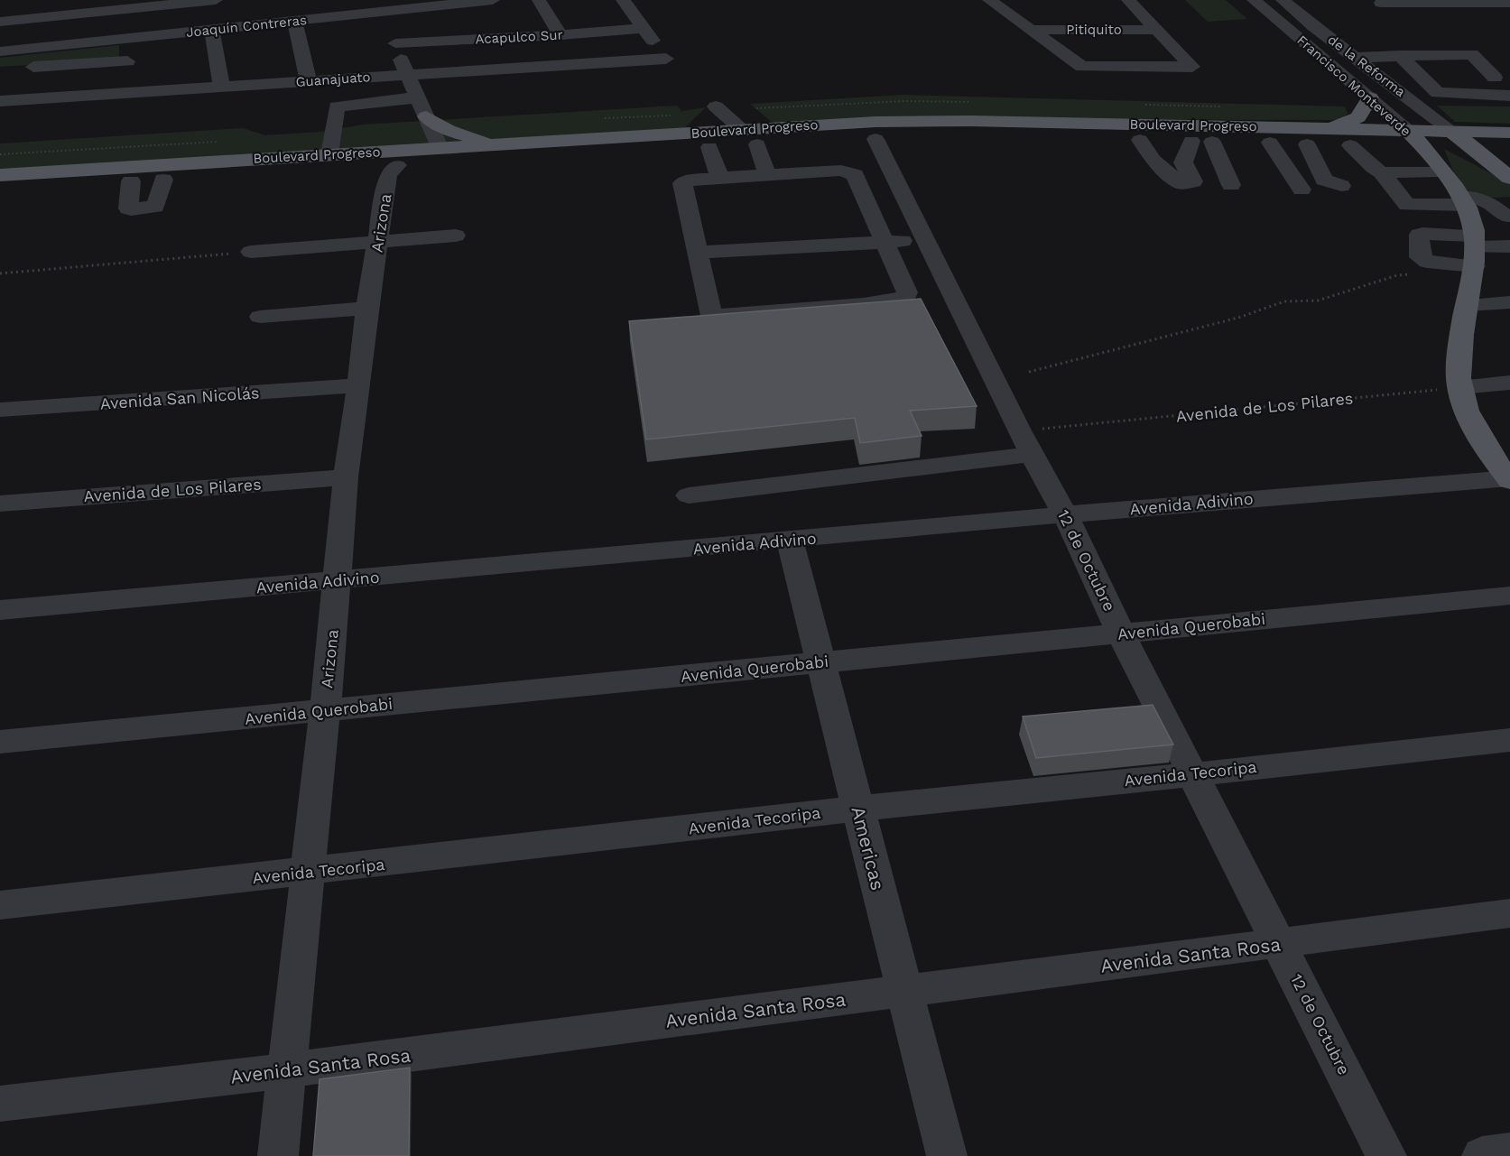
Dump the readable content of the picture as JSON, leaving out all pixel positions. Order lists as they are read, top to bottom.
{
  "streets": {
    "main road": ["Francisco Monteverde", "Boulevard Progreso"],
    "street": [
      "Joaquín Contreras",
      "Pitiquito",
      "Acapulco Sur",
      "de la Reforma",
      "Guanajuato",
      "Arizona",
      "Avenida San Nicolás",
      "Avenida de Los Pilares",
      "Avenida Adivino",
      "12 de Octubre",
      "Avenida Querobabi",
      "Avenida Tecoripa",
      "Americas",
      "Avenida Santa Rosa"
    ]
  },
  "crossings": [
    ["Acapulco Sur", "Guanajuato"],
    ["de la Reforma", "Boulevard Progreso"],
    ["Francisco Monteverde", "Boulevard Progreso"],
    ["Boulevard Progreso", "Arizona"],
    ["Boulevard Progreso", "12 de Octubre"],
    ["Arizona", "Avenida San Nicolás"],
    ["Arizona", "Avenida de Los Pilares"],
    ["Arizona", "Avenida Adivino"],
    ["Arizona", "Avenida Querobabi"],
    ["Arizona", "Avenida Tecoripa"],
    ["Arizona", "Avenida Santa Rosa"],
    ["Avenida de Los Pilares", "12 de Octubre"],
    ["Avenida Adivino", "12 de Octubre"],
    ["Avenida Adivino", "Americas"],
    ["12 de Octubre", "Avenida Querobabi"],
    ["12 de Octubre", "Avenida Tecoripa"],
    ["12 de Octubre", "Avenida Santa Rosa"],
    ["Avenida Querobabi", "Americas"],
    ["Avenida Tecoripa", "Americas"],
    ["Americas", "Avenida Santa Rosa"]
  ]
}
